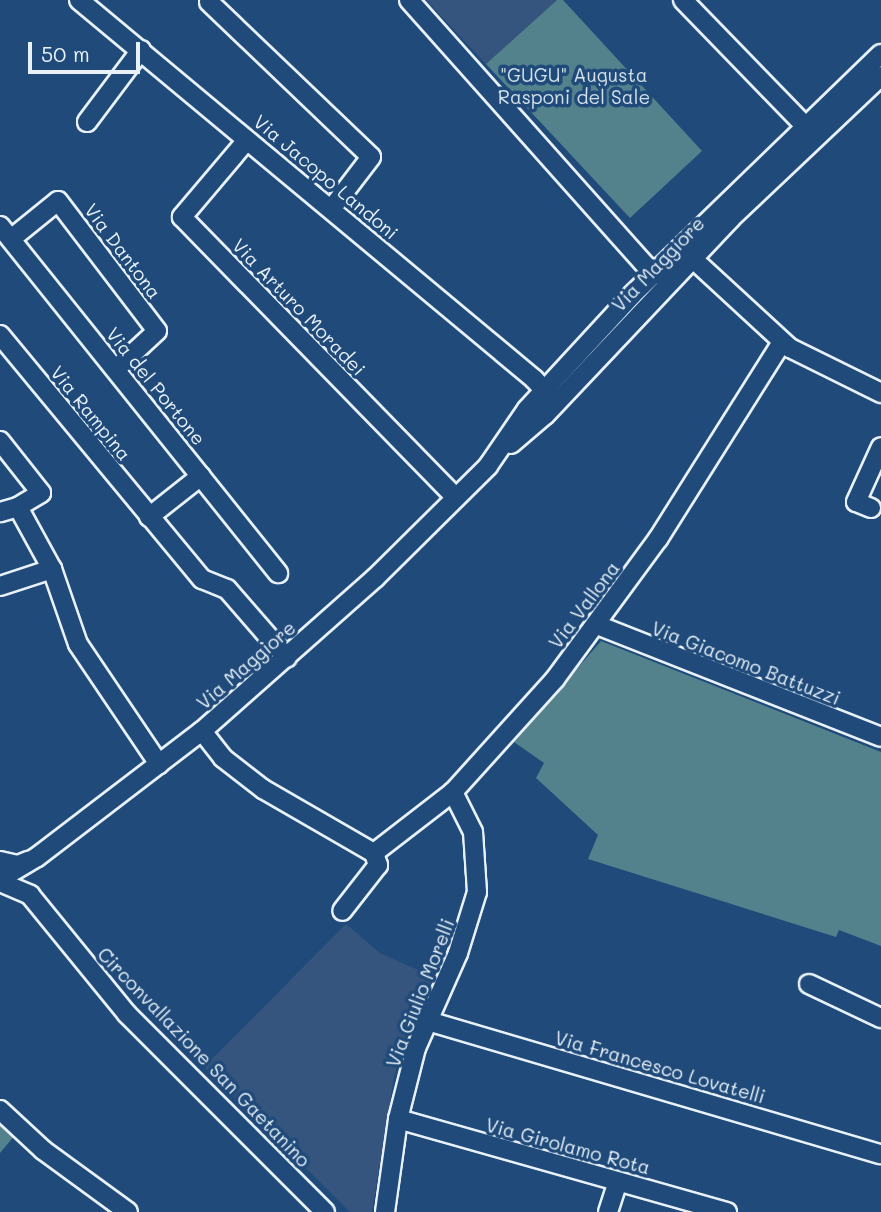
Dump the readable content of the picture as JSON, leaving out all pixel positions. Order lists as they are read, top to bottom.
{
  "streets": {
    "street": [
      "Via Jacopo Landoni",
      "Via Dantona",
      "Via Maggiore",
      "Via Arturo Moradei",
      "Via del Portone",
      "Via Rampina",
      "Via Vallona",
      "Via Giacomo Battuzzi",
      "Via Giulio Morelli",
      "Circonvallazione San Gaetanino",
      "Via Francesco Lovatelli",
      "Via Girolamo Rota"
    ]
  },
  "crossings": [
    ["Via Jacopo Landoni", "Via Maggiore"],
    ["Via Jacopo Landoni", "Via Arturo Moradei"],
    ["Via Dantona", "Via del Portone"],
    ["Via Maggiore", "Via Arturo Moradei"],
    ["Via Maggiore", "Via Rampina"],
    ["Via Maggiore", "Circonvallazione San Gaetanino"],
    ["Via Vallona", "Via Giacomo Battuzzi"],
    ["Via Vallona", "Via Giulio Morelli"],
    ["Via Giulio Morelli", "Via Francesco Lovatelli"],
    ["Via Giulio Morelli", "Via Girolamo Rota"]
  ],
  "parks": ["\"GUGU\" Augusta Rasponi del Sale"],
  "scale_bar": "50 m"
}
